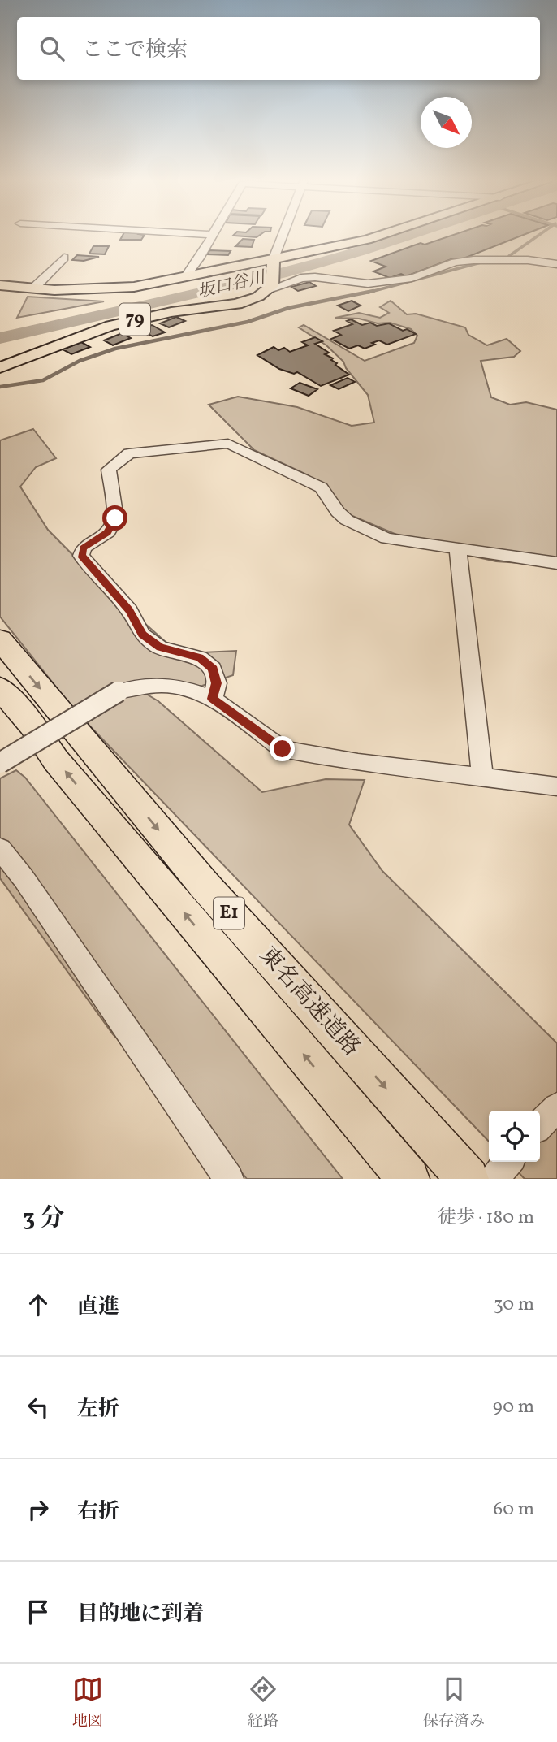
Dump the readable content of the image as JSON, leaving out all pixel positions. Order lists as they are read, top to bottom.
{
  "streets": {
    "highway": ["E1", "東名高速道路"],
    "main road": ["79"]
  },
  "water": ["坂口谷川"],
  "north": "bottom right",
  "page": {
    "search": "ここで検索",
    "heading": ["3 分", "徒歩 · 180 m"],
    "list": [
      ["直進", "30 m"],
      ["左折", "90 m"],
      ["右折", "60 m"],
      "目的地に到着"
    ],
    "nav": ["地図", "経路", "保存済み"]
  }
}
